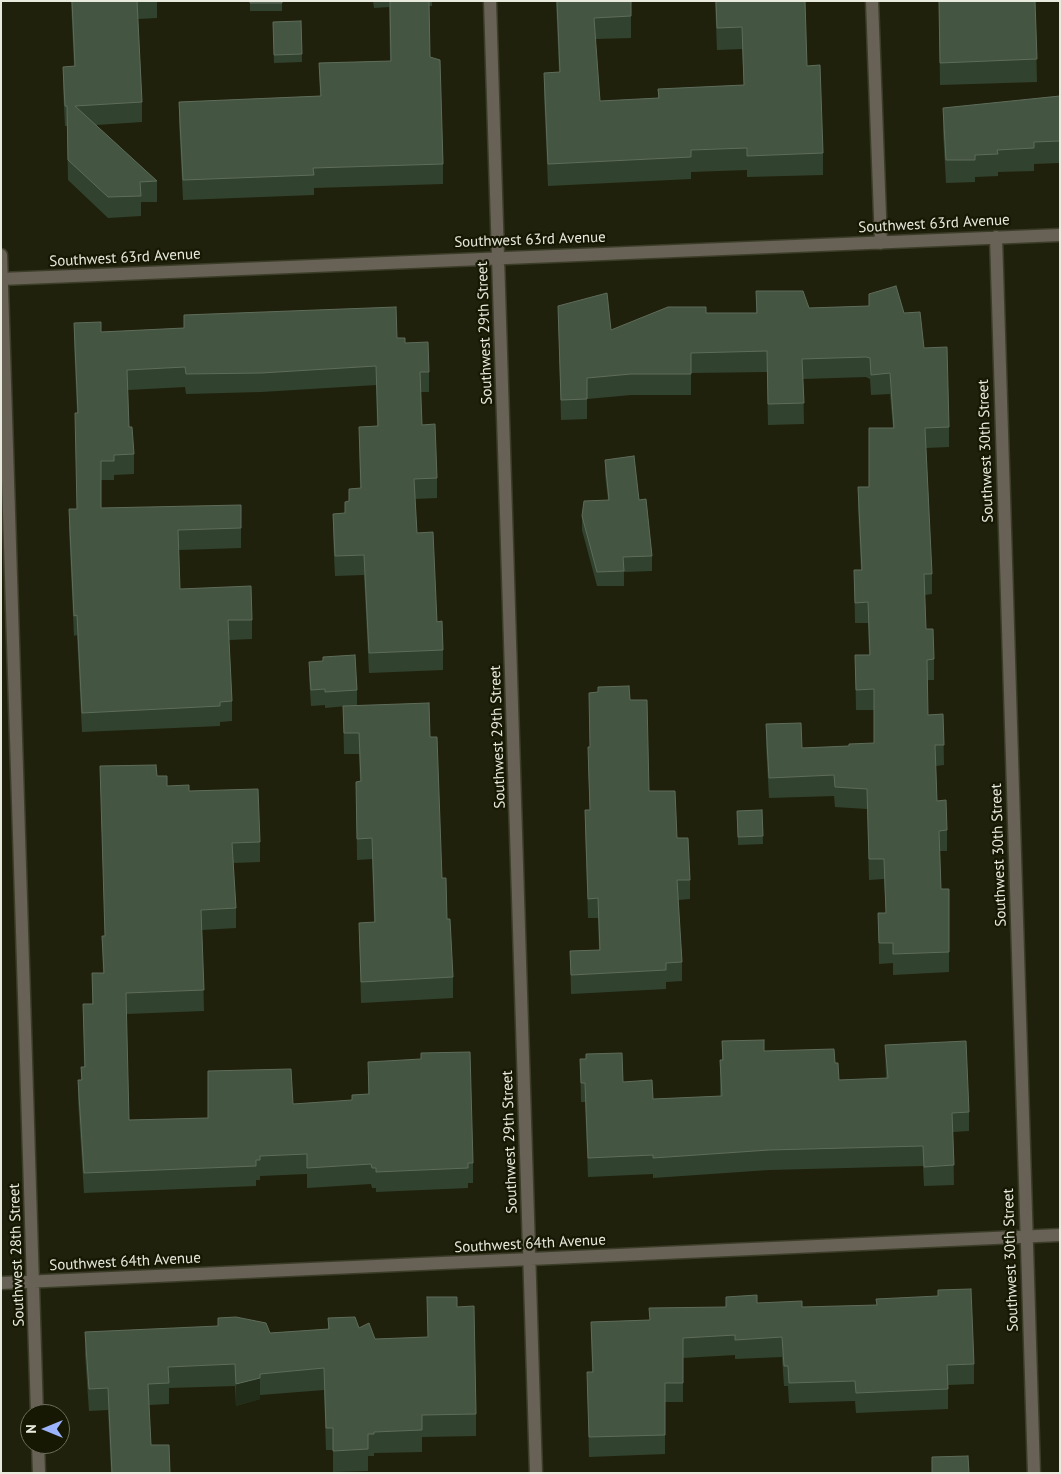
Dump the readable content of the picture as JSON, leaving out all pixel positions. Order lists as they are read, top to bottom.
{
  "streets": {
    "street": [
      "Southwest 63rd Avenue",
      "Southwest 29th Street",
      "Southwest 30th Street",
      "Southwest 64th Avenue",
      "Southwest 28th Street"
    ]
  },
  "crossings": [
    ["Southwest 63rd Avenue", "Southwest 29th Street"],
    ["Southwest 63rd Avenue", "Southwest 30th Street"],
    ["Southwest 63rd Avenue", "Southwest 28th Street"],
    ["Southwest 29th Street", "Southwest 64th Avenue"],
    ["Southwest 30th Street", "Southwest 64th Avenue"],
    ["Southwest 64th Avenue", "Southwest 28th Street"]
  ],
  "north": "left"
}
